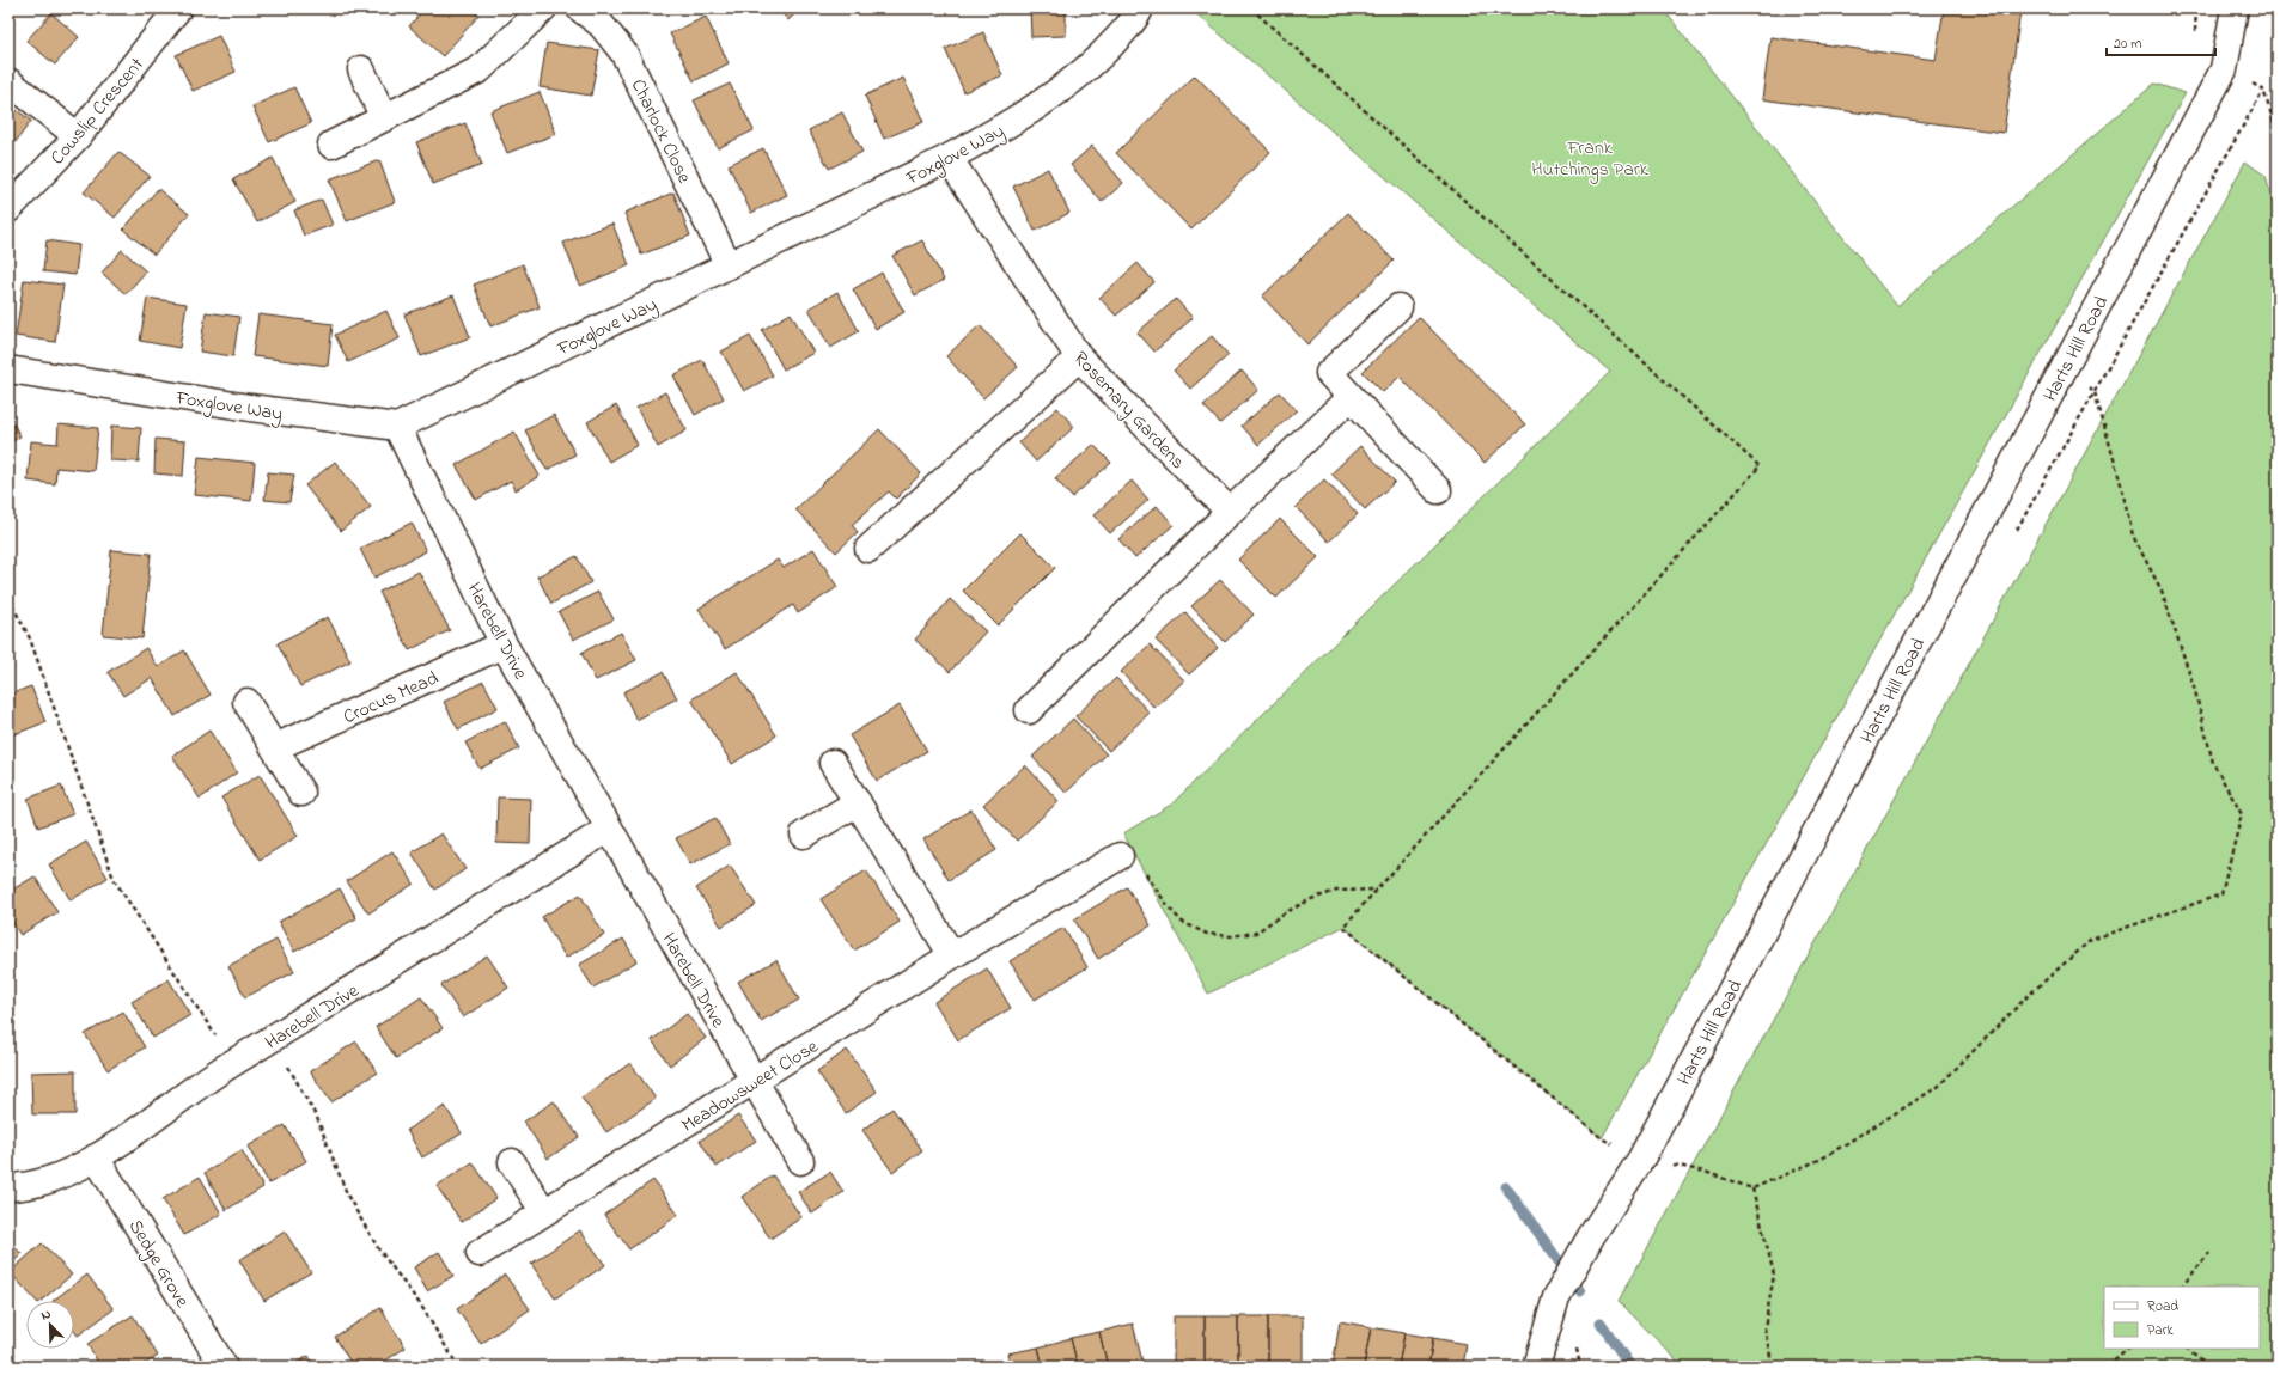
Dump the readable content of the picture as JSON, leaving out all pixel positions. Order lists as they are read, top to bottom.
{
  "streets": {
    "street": [
      "Cowslip Crescent",
      "Charlock Close",
      "Foxglove Way",
      "Harts Hill Road",
      "Rosemary Gardens",
      "Harebell Drive",
      "Crocus Mead",
      "Meadowsweet Close",
      "Sedge Grove"
    ]
  },
  "crossings": [
    ["Charlock Close", "Foxglove Way"],
    ["Foxglove Way", "Rosemary Gardens"],
    ["Foxglove Way", "Harebell Drive"],
    ["Harebell Drive", "Crocus Mead"],
    ["Harebell Drive", "Meadowsweet Close"],
    ["Harebell Drive", "Sedge Grove"]
  ],
  "parks": ["Frank Hutchings Park"],
  "legend": ["Road", "Park"],
  "scale_bar": "20 m",
  "north": "top left"
}
